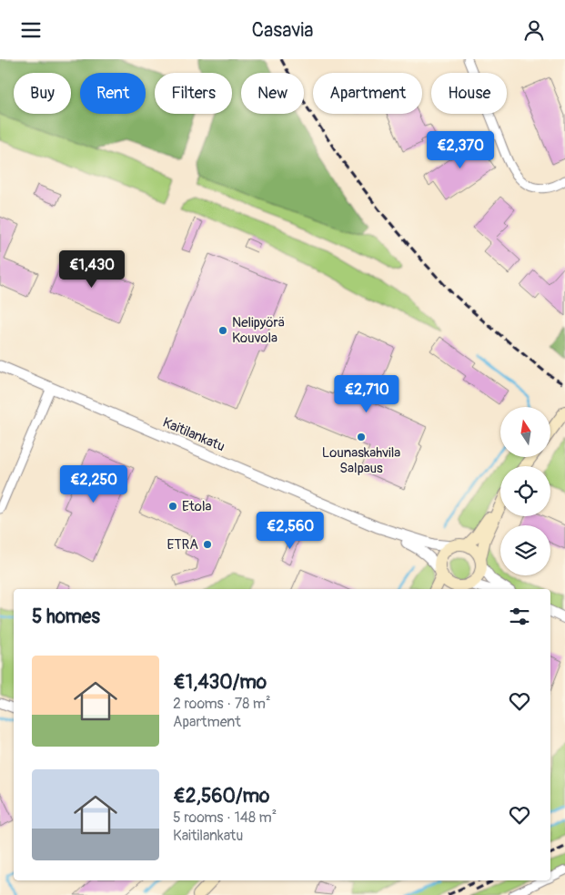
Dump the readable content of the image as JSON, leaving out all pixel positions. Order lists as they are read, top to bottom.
{
  "streets": {
    "street": ["Kaitilankatu"]
  },
  "places": [
    "Nelipyörä Kouvola",
    "Lounaskahvila Salpaus",
    "Etola",
    "ETRA"
  ],
  "north": "top",
  "page": {
    "header": "Casavia",
    "chip": [
      "Buy",
      "Rent",
      "Filters",
      "New",
      "Apartment",
      "House"
    ],
    "price": [
      "€2,370",
      "€1,430",
      "€2,710",
      "€2,250",
      "€2,560"
    ],
    "heading": "5 homes",
    "list": [
      {
        "name": "€1,430/mo",
        "note": "2 rooms · 78 m² · Apartment"
      },
      {
        "name": "€2,560/mo",
        "note": "5 rooms · 148 m² · Kaitilankatu"
      }
    ]
  }
}
